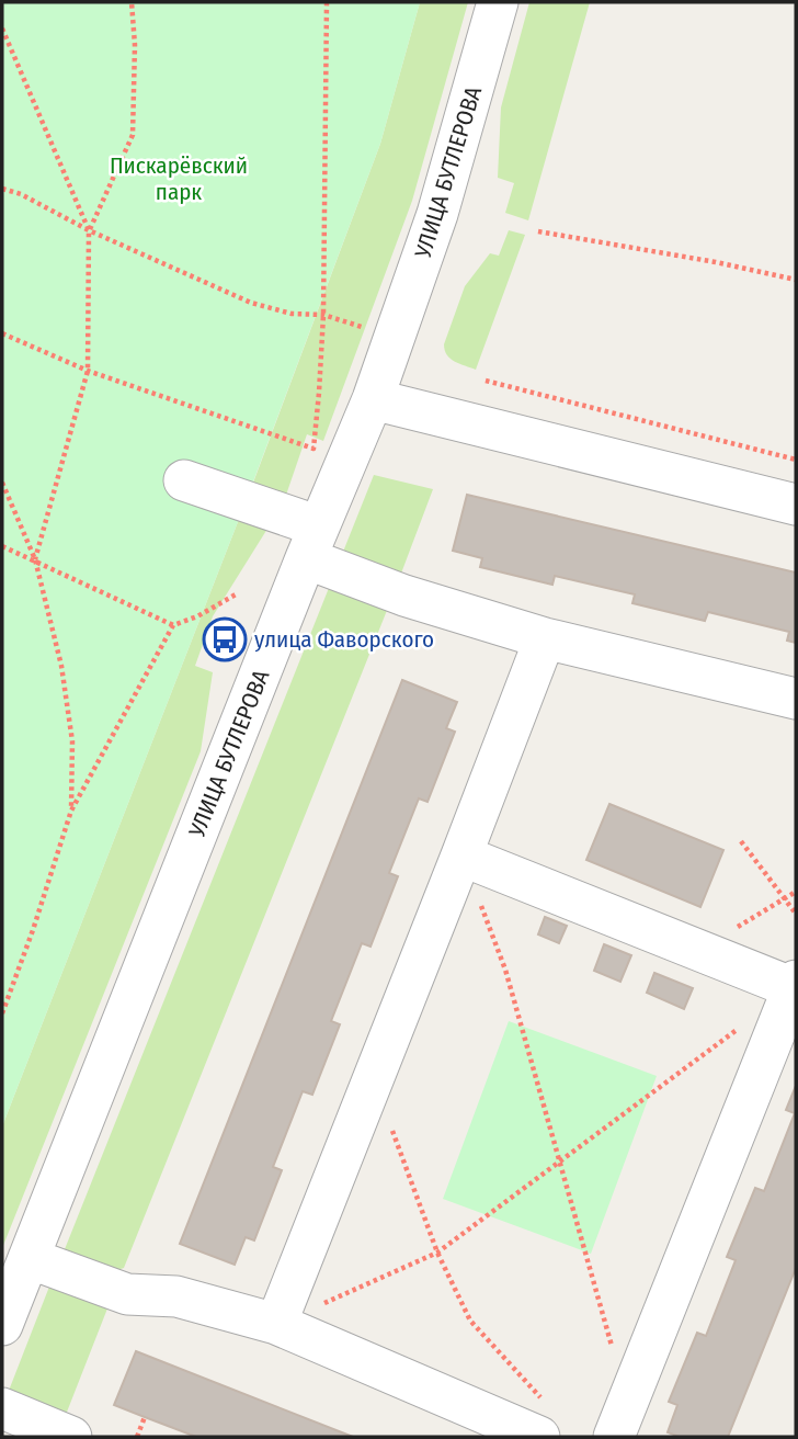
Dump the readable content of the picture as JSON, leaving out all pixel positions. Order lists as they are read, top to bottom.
{
  "streets": {
    "street": ["УЛИЦА БУТЛЕРОВА"]
  },
  "parks": ["Пискарёвский парк"],
  "places": {
    "bus stop": ["улица Фаворского"]
  }
}
